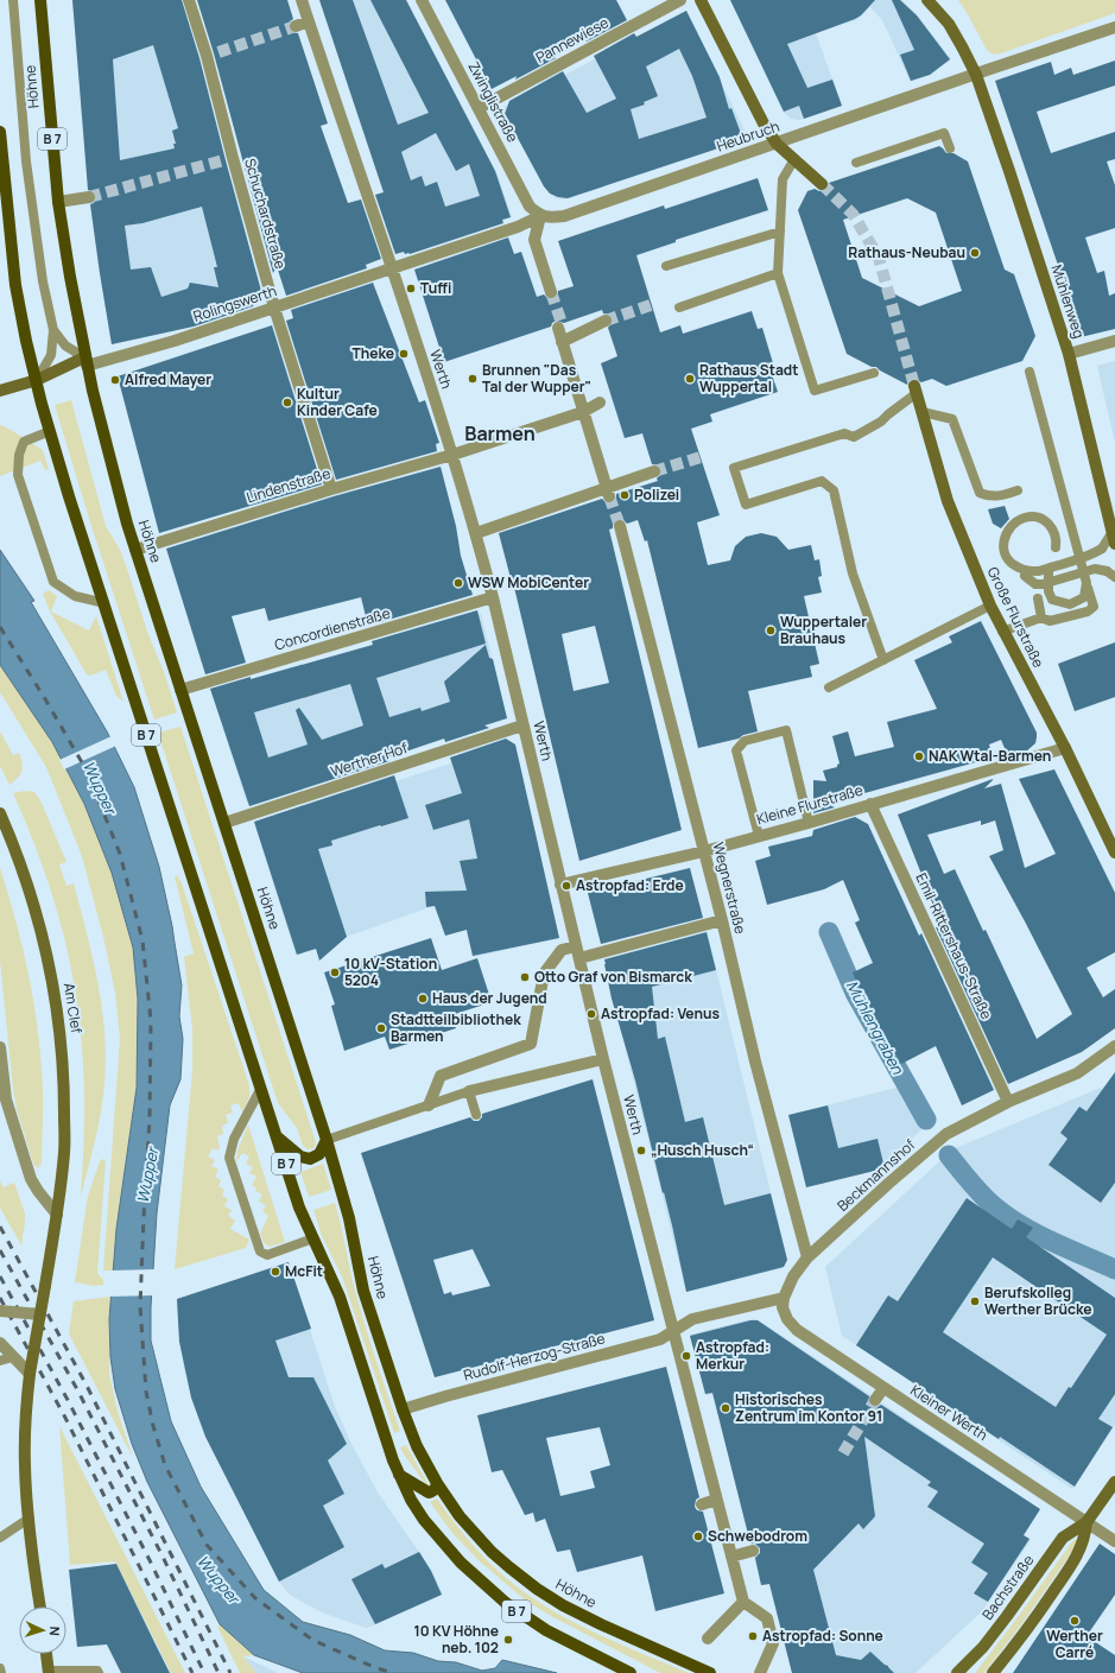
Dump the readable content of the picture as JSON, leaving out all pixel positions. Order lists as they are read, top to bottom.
{
  "streets": {
    "main road": [
      "Höhne",
      "B 7",
      "Mühlenweg",
      "Rolingswerth",
      "Große Flurstraße",
      "Am Clef",
      "Bachstraße"
    ],
    "street": [
      "Pannewiese",
      "Zwinglistraße",
      "Heubruch",
      "Schuchardstraße",
      "Werth",
      "Lindenstraße",
      "Concordienstraße",
      "Werther Hof",
      "Kleine Flurstraße",
      "Wegnerstraße",
      "Emil-Rittershaus-Straße",
      "Beckmannshof",
      "Rudolf-Herzog-Straße",
      "Kleiner Werth"
    ]
  },
  "crossings": [
    ["Pannewiese", "Zwinglistraße"],
    ["Höhne", "Rolingswerth"],
    ["Höhne", "Lindenstraße"],
    ["Höhne", "Concordienstraße"],
    ["Höhne", "Werther Hof"],
    ["Höhne", "Rudolf-Herzog-Straße"],
    ["Zwinglistraße", "Heubruch"],
    ["Heubruch", "Mühlenweg"],
    ["Heubruch", "Rolingswerth"],
    ["Heubruch", "Werth"],
    ["B 7", "Rolingswerth"],
    ["Schuchardstraße", "Rolingswerth"],
    ["Schuchardstraße", "Lindenstraße"],
    ["Rolingswerth", "Werth"],
    ["Werth", "Lindenstraße"],
    ["Werth", "Concordienstraße"],
    ["Werth", "Werther Hof"],
    ["Werth", "Kleine Flurstraße"],
    ["Werth", "Rudolf-Herzog-Straße"],
    ["Große Flurstraße", "Kleine Flurstraße"],
    ["Kleine Flurstraße", "Wegnerstraße"],
    ["Kleine Flurstraße", "Emil-Rittershaus-Straße"],
    ["Wegnerstraße", "Beckmannshof"],
    ["Emil-Rittershaus-Straße", "Beckmannshof"],
    ["Beckmannshof", "Kleiner Werth"],
    ["Kleiner Werth", "Bachstraße"]
  ],
  "districts": ["Barmen"],
  "water": ["Wupper", "Mühlengraben"],
  "places": [
    "Rathaus-Neubau",
    "Tuffi",
    "Theke",
    "Brunnen \"Das Tal der Wupper\"",
    "Rathaus Stadt Wuppertal",
    "Alfred Mayer",
    "Kultur Kinder Cafe",
    "Polizei",
    "WSW MobiCenter",
    "Wuppertaler Brauhaus",
    "NAK Wtal-Barmen",
    "Astropfad: Erde",
    "10 kV-Station 5204",
    "Otto Graf von Bismarck",
    "Haus der Jugend",
    "Astropfad: Venus",
    "Stadtteilbibliothek Barmen",
    "„Husch Husch“",
    "McFit",
    "Berufskolleg Werther Brücke",
    "Astropfad: Merkur",
    "Historisches Zentrum im Kontor 91",
    "Schwebodrom",
    "Werther Carré",
    "Astropfad: Sonne",
    "10 KV Höhne neb. 102"
  ],
  "north": "right"
}
